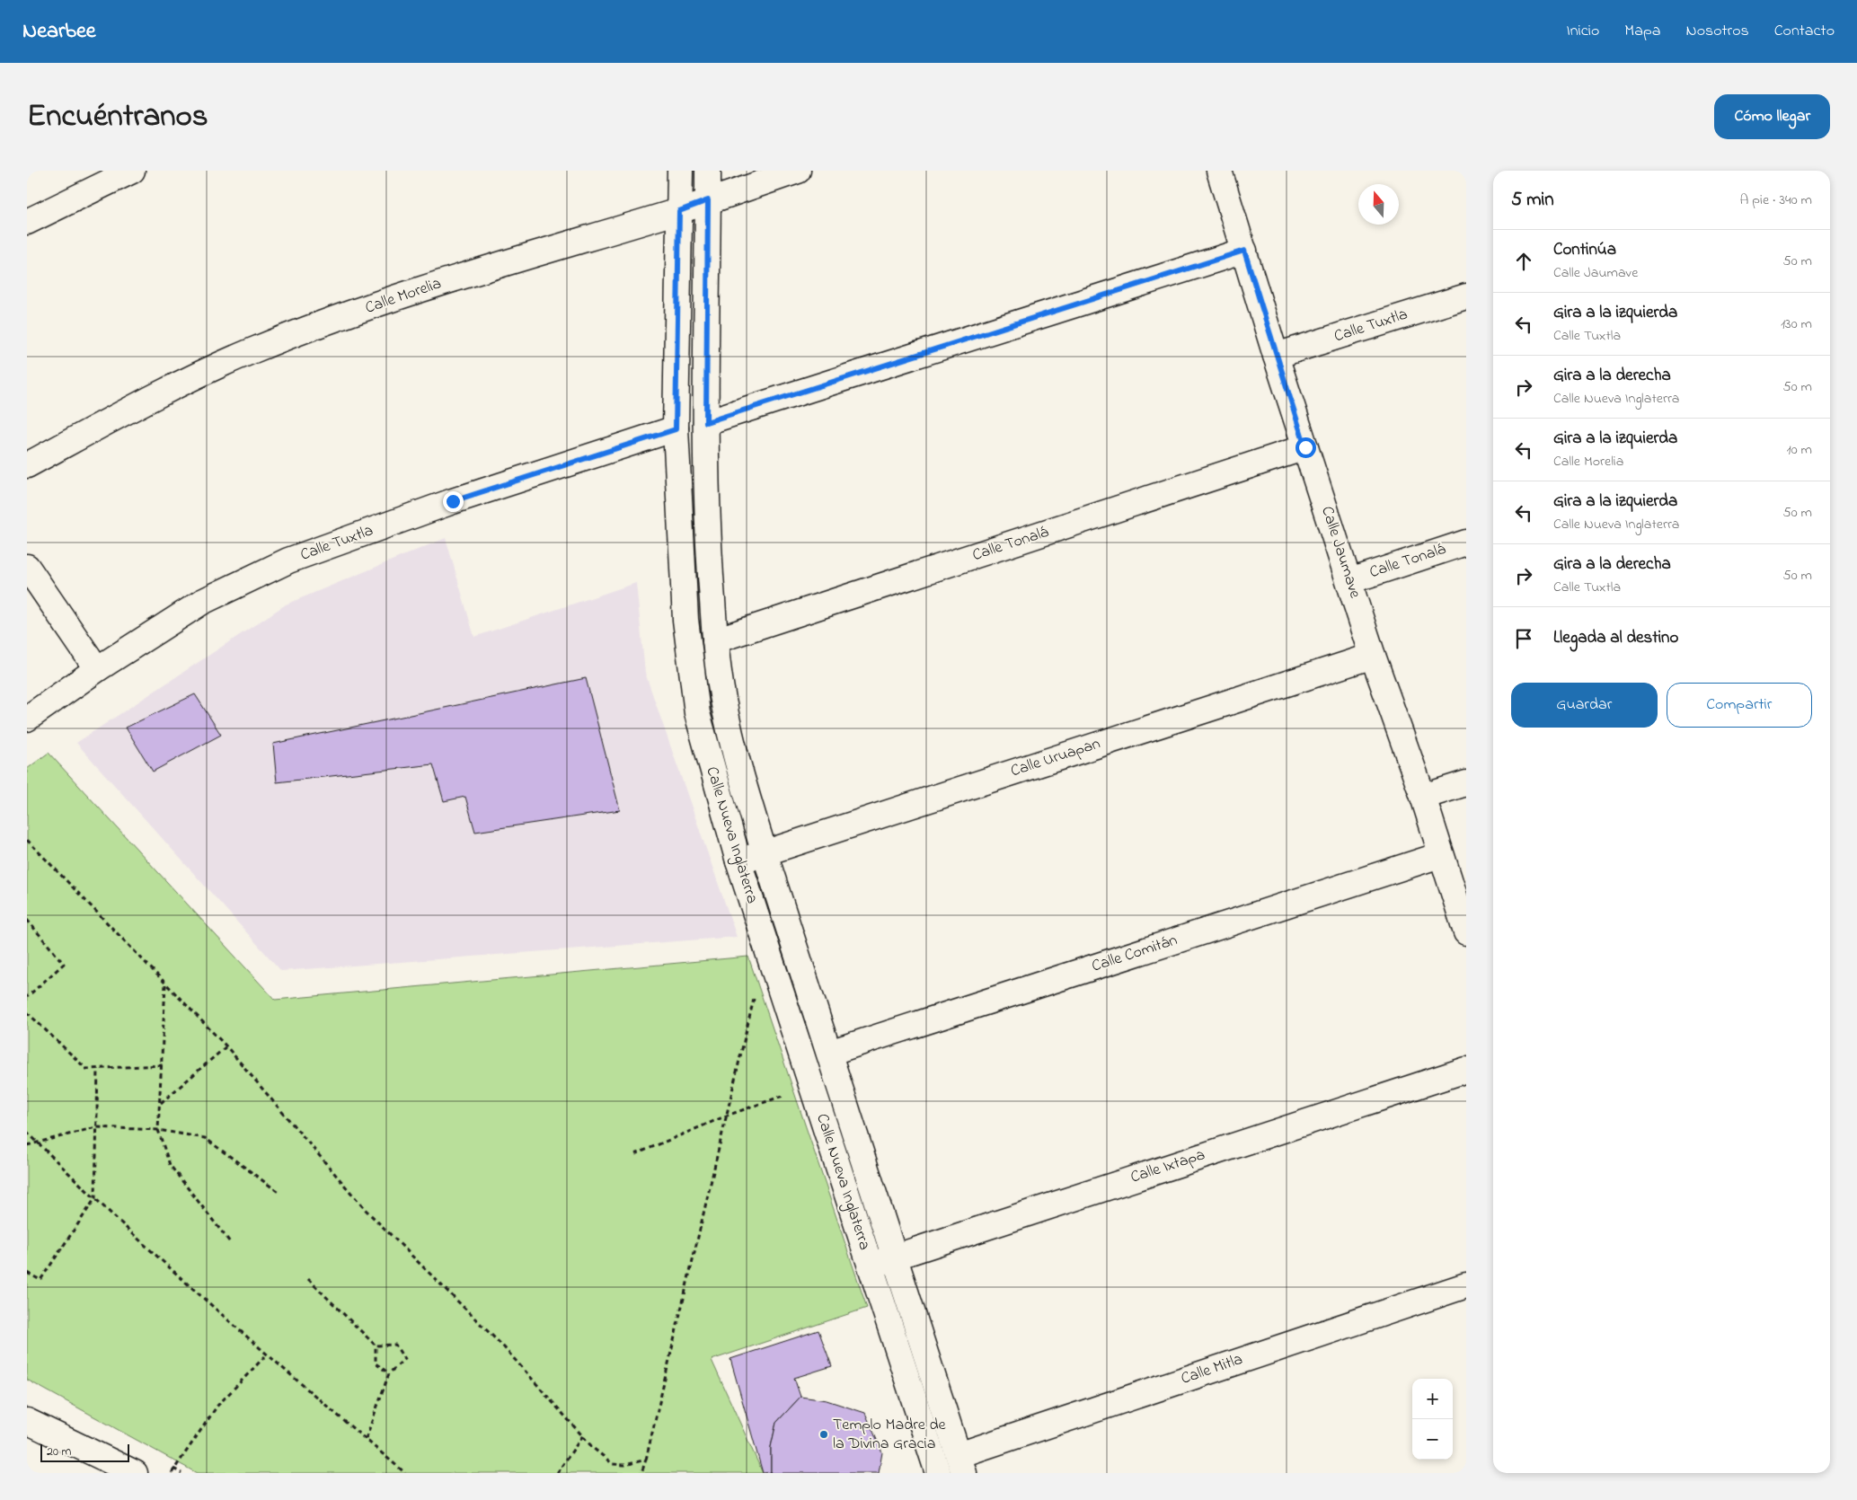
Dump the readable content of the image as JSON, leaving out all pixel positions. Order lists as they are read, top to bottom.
{
  "streets": {
    "street": [
      "Calle Morelia",
      "Calle Tuxtla",
      "Calle Tonalá",
      "Calle Jaumave",
      "Calle Uruapan",
      "Calle Nueva Inglaterra",
      "Calle Comitán",
      "Calle Ixtapa",
      "Calle Mitla"
    ]
  },
  "crossings": [
    ["Calle Morelia", "Calle Nueva Inglaterra"],
    ["Calle Tuxtla", "Calle Jaumave"],
    ["Calle Tuxtla", "Calle Nueva Inglaterra"],
    ["Calle Tonalá", "Calle Jaumave"],
    ["Calle Tonalá", "Calle Nueva Inglaterra"],
    ["Calle Jaumave", "Calle Uruapan"],
    ["Calle Jaumave", "Calle Comitán"],
    ["Calle Uruapan", "Calle Nueva Inglaterra"],
    ["Calle Nueva Inglaterra", "Calle Comitán"],
    ["Calle Nueva Inglaterra", "Calle Ixtapa"],
    ["Calle Nueva Inglaterra", "Calle Mitla"]
  ],
  "places": ["Templo Madre de la Divina Gracia"],
  "scale_bar": "20 m",
  "north": "top",
  "page": {
    "header": "Nearbee",
    "nav": [
      "Inicio",
      "Mapa",
      "Nosotros",
      "Contacto"
    ],
    "title": "Encuéntranos",
    "buttons": [
      "Cómo llegar",
      ["Guardar", "Compartir"]
    ],
    "heading": ["5 min", "A pie · 340 m"],
    "list": [
      ["Continúa", "Calle Jaumave", "50 m"],
      ["Gira a la izquierda", "Calle Tuxtla", "130 m"],
      ["Gira a la derecha", "Calle Nueva Inglaterra", "50 m"],
      ["Gira a la izquierda", "Calle Morelia", "10 m"],
      ["Gira a la izquierda", "Calle Nueva Inglaterra", "50 m"],
      ["Gira a la derecha", "Calle Tuxtla", "50 m"],
      "Llegada al destino"
    ],
    "map_buttons": ["+", "−"],
    "scale": "20 m"
  }
}
